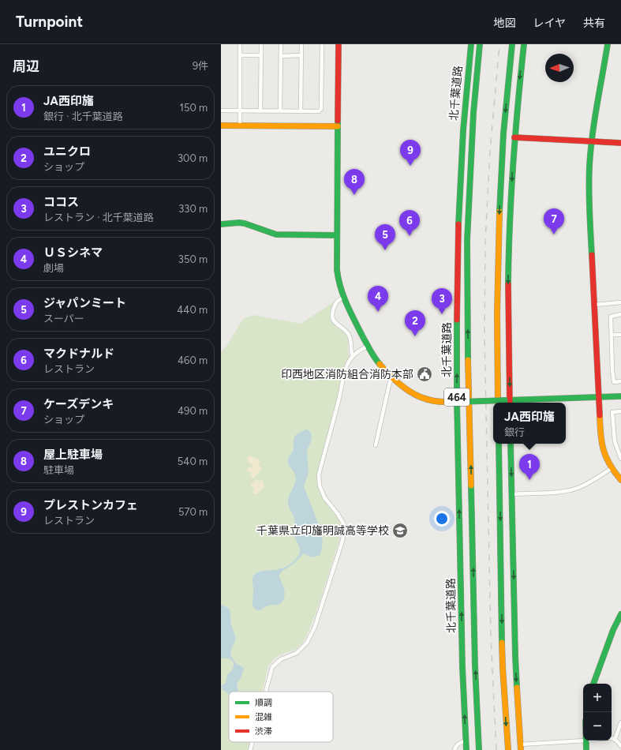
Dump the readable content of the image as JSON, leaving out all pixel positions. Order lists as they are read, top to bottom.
{
  "streets": {
    "main road": ["北千葉道路", "464"]
  },
  "places": {
    "public building": ["印西地区消防組合消防本部"],
    "school or university": ["千葉県立印旛明誠高等学校"]
  },
  "legend": ["順調", "混雑", "渋滞"],
  "north": "left",
  "page": {
    "header": "Turnpoint",
    "nav": ["地図", "レイヤ", "共有"],
    "heading": ["周辺", "9件"],
    "list": [
      {
        "mark": "1",
        "name": "JA西印旛",
        "note": "銀行 · 北千葉道路",
        "value": "150 m"
      },
      {
        "mark": "2",
        "name": "ユニクロ",
        "note": "ショップ",
        "value": "300 m"
      },
      {
        "mark": "3",
        "name": "ココス",
        "note": "レストラン · 北千葉道路",
        "value": "330 m"
      },
      {
        "mark": "4",
        "name": "ＵＳシネマ",
        "note": "劇場",
        "value": "350 m"
      },
      {
        "mark": "5",
        "name": "ジャパンミート",
        "note": "スーパー",
        "value": "440 m"
      },
      {
        "mark": "6",
        "name": "マクドナルド",
        "note": "レストラン",
        "value": "460 m"
      },
      {
        "mark": "7",
        "name": "ケーズデンキ",
        "note": "ショップ",
        "value": "490 m"
      },
      {
        "mark": "8",
        "name": "屋上駐車場",
        "note": "駐車場",
        "value": "540 m"
      },
      {
        "mark": "9",
        "name": "プレストンカフェ",
        "note": "レストラン",
        "value": "570 m"
      }
    ],
    "pins": [
      "9",
      "8",
      "7",
      "6",
      "5",
      "4",
      "3",
      "2",
      "1"
    ],
    "popup": ["JA西印旛", "銀行"],
    "map_buttons": ["+", "−"]
  }
}
